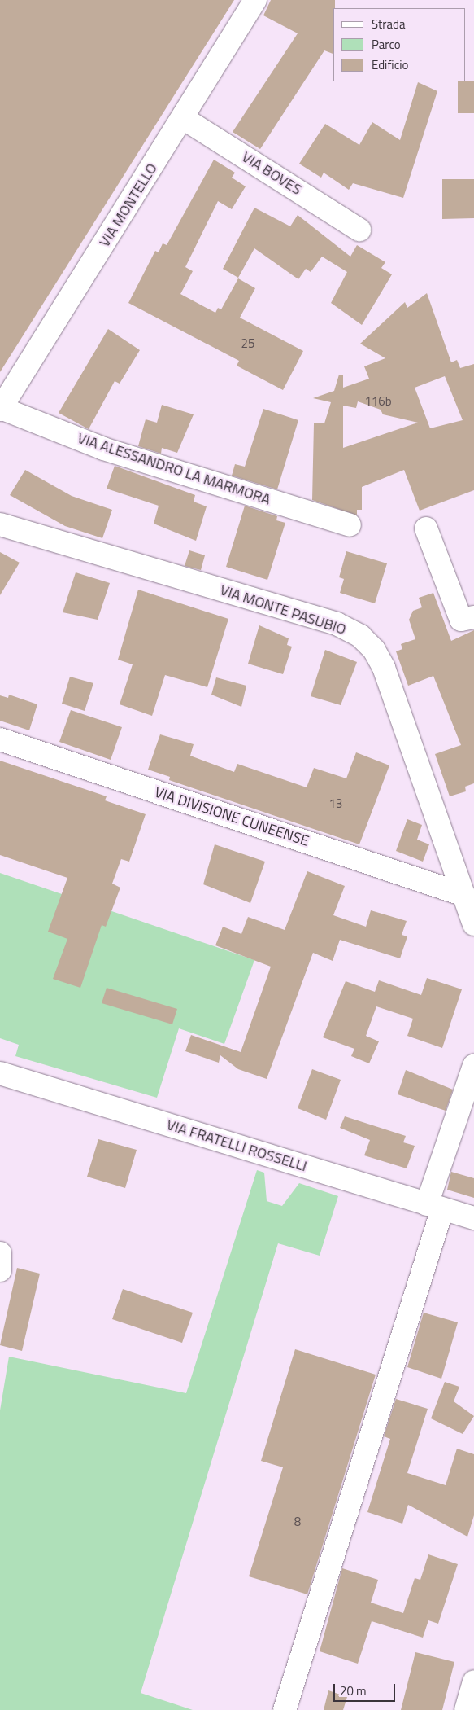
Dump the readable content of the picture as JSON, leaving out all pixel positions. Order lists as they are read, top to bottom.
{
  "streets": {
    "street": [
      "VIA BOVES",
      "VIA MONTELLO",
      "VIA ALESSANDRO LA MARMORA",
      "VIA MONTE PASUBIO",
      "VIA DIVISIONE CUNEENSE",
      "VIA FRATELLI ROSSELLI"
    ]
  },
  "crossings": [
    ["VIA BOVES", "VIA MONTELLO"],
    ["VIA MONTELLO", "VIA ALESSANDRO LA MARMORA"],
    ["VIA MONTE PASUBIO", "VIA DIVISIONE CUNEENSE"]
  ],
  "house_numbers": [
    "25",
    "116b",
    "13",
    "8"
  ],
  "legend": ["Strada", "Parco", "Edificio"],
  "scale_bar": "20 m"
}
